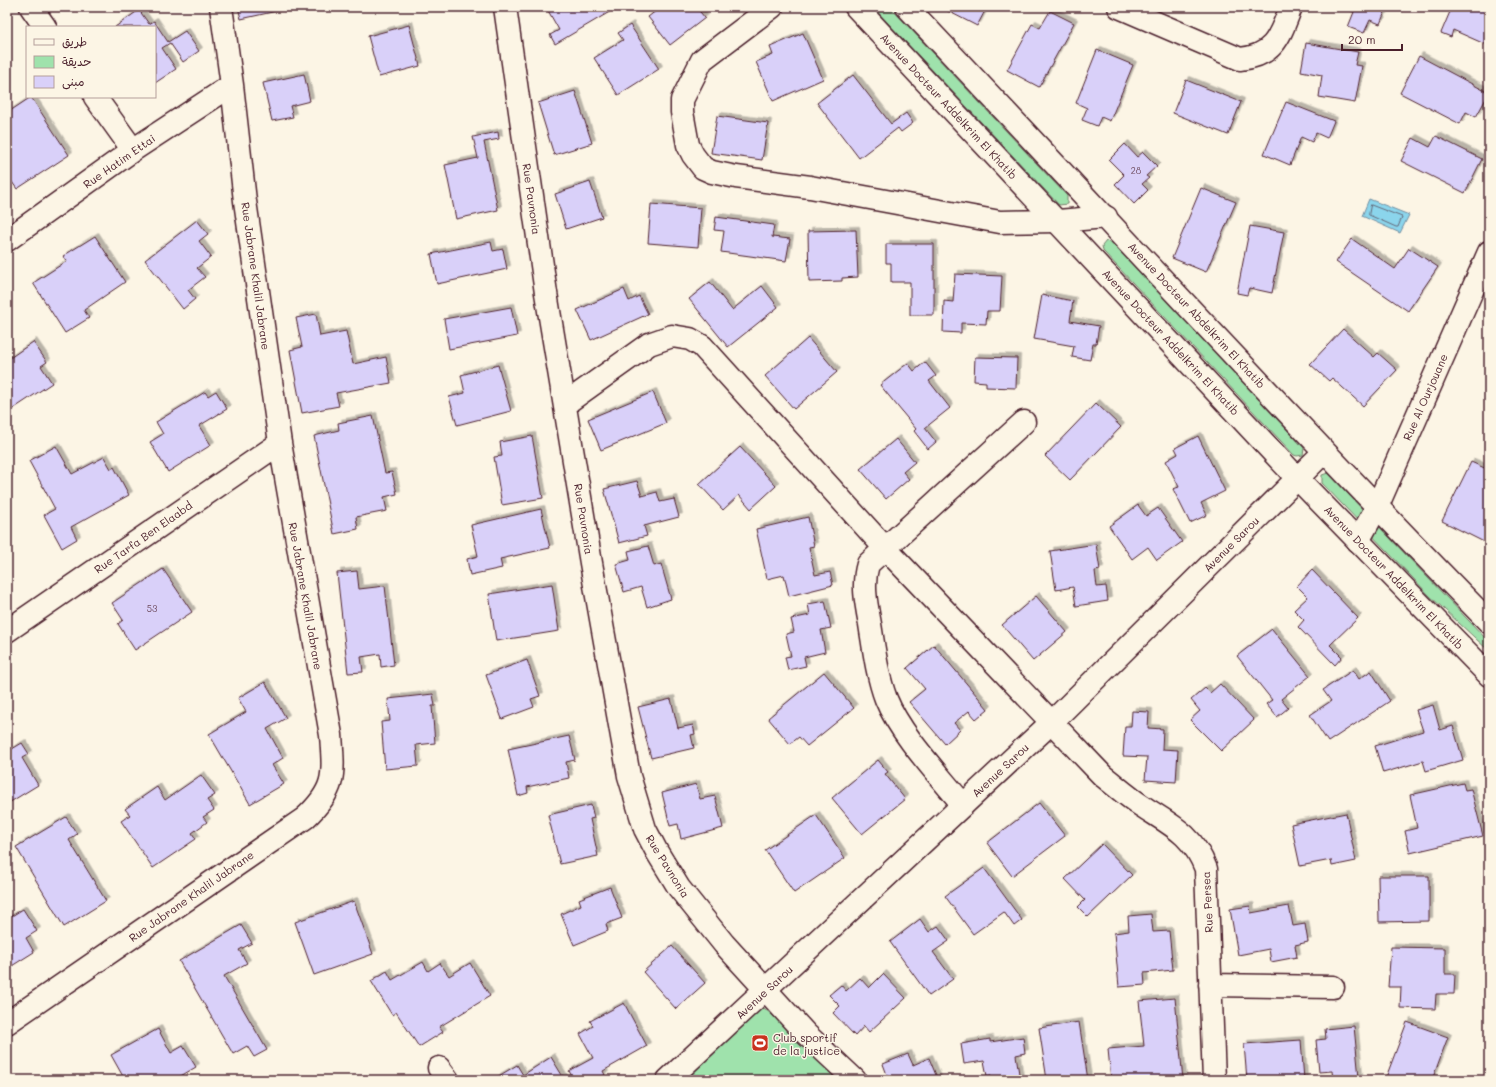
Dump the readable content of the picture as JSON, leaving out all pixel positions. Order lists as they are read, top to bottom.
{
  "streets": {
    "street": [
      "Avenue Docteur Addelkrim El Khatib",
      "Rue Hatim Ettai",
      "Rue Pavnonia",
      "Rue Jabrane Khalil Jabrane",
      "Avenue Docteur Abdelkrim El Khatib",
      "Rue Al Ourjouane",
      "Rue Tarfa Ben Elaabd",
      "Avenue Sarou",
      "Rue Persea"
    ]
  },
  "crossings": [
    ["Avenue Docteur Addelkrim El Khatib", "Rue Al Ourjouane"],
    ["Avenue Docteur Addelkrim El Khatib", "Avenue Sarou"],
    ["Rue Hatim Ettai", "Rue Jabrane Khalil Jabrane"],
    ["Rue Pavnonia", "Avenue Sarou"],
    ["Rue Pavnonia", "Rue Persea"],
    ["Rue Jabrane Khalil Jabrane", "Rue Tarfa Ben Elaabd"],
    ["Avenue Docteur Abdelkrim El Khatib", "Rue Al Ourjouane"],
    ["Avenue Docteur Abdelkrim El Khatib", "Avenue Sarou"],
    ["Avenue Sarou", "Rue Persea"]
  ],
  "places": {
    "sports": ["Club sportif de la justice"]
  },
  "house_numbers": ["28", "53"],
  "legend": ["طريق", "حديقة", "مبنى"],
  "scale_bar": "20 m"
}
